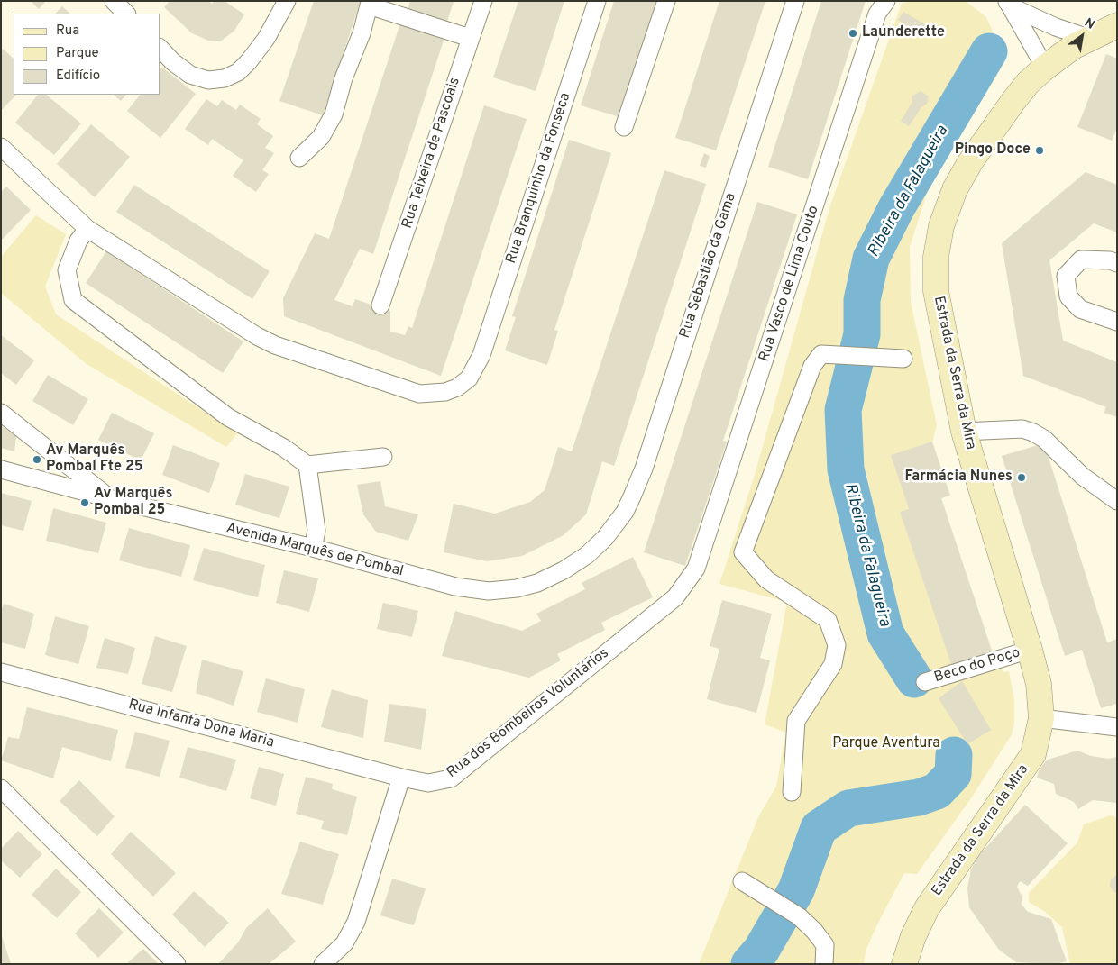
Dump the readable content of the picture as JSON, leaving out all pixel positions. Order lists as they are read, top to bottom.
{
  "streets": {
    "street": [
      "Rua Teixeira de Pascoais",
      "Rua Branquinho da Fonseca",
      "Rua Sebastião da Gama",
      "Rua Vasco de Lima Couto",
      "Estrada da Serra da Mira",
      "Avenida Marquês de Pombal",
      "Beco do Poço",
      "Rua dos Bombeiros Voluntários",
      "Rua Infanta Dona Maria"
    ]
  },
  "crossings": [
    ["Rua Sebastião da Gama", "Avenida Marquês de Pombal"],
    ["Rua Vasco de Lima Couto", "Rua dos Bombeiros Voluntários"],
    ["Estrada da Serra da Mira", "Beco do Poço"],
    ["Rua dos Bombeiros Voluntários", "Rua Infanta Dona Maria"]
  ],
  "water": ["Ribeira da Falagueira"],
  "parks": ["Parque Aventura"],
  "places": [
    "Launderette",
    "Pingo Doce",
    "Av Marquês Pombal Fte 25",
    "Farmácia Nunes",
    "Av Marquês Pombal 25"
  ],
  "legend": ["Rua", "Parque", "Edifício"],
  "north": "top right"
}
